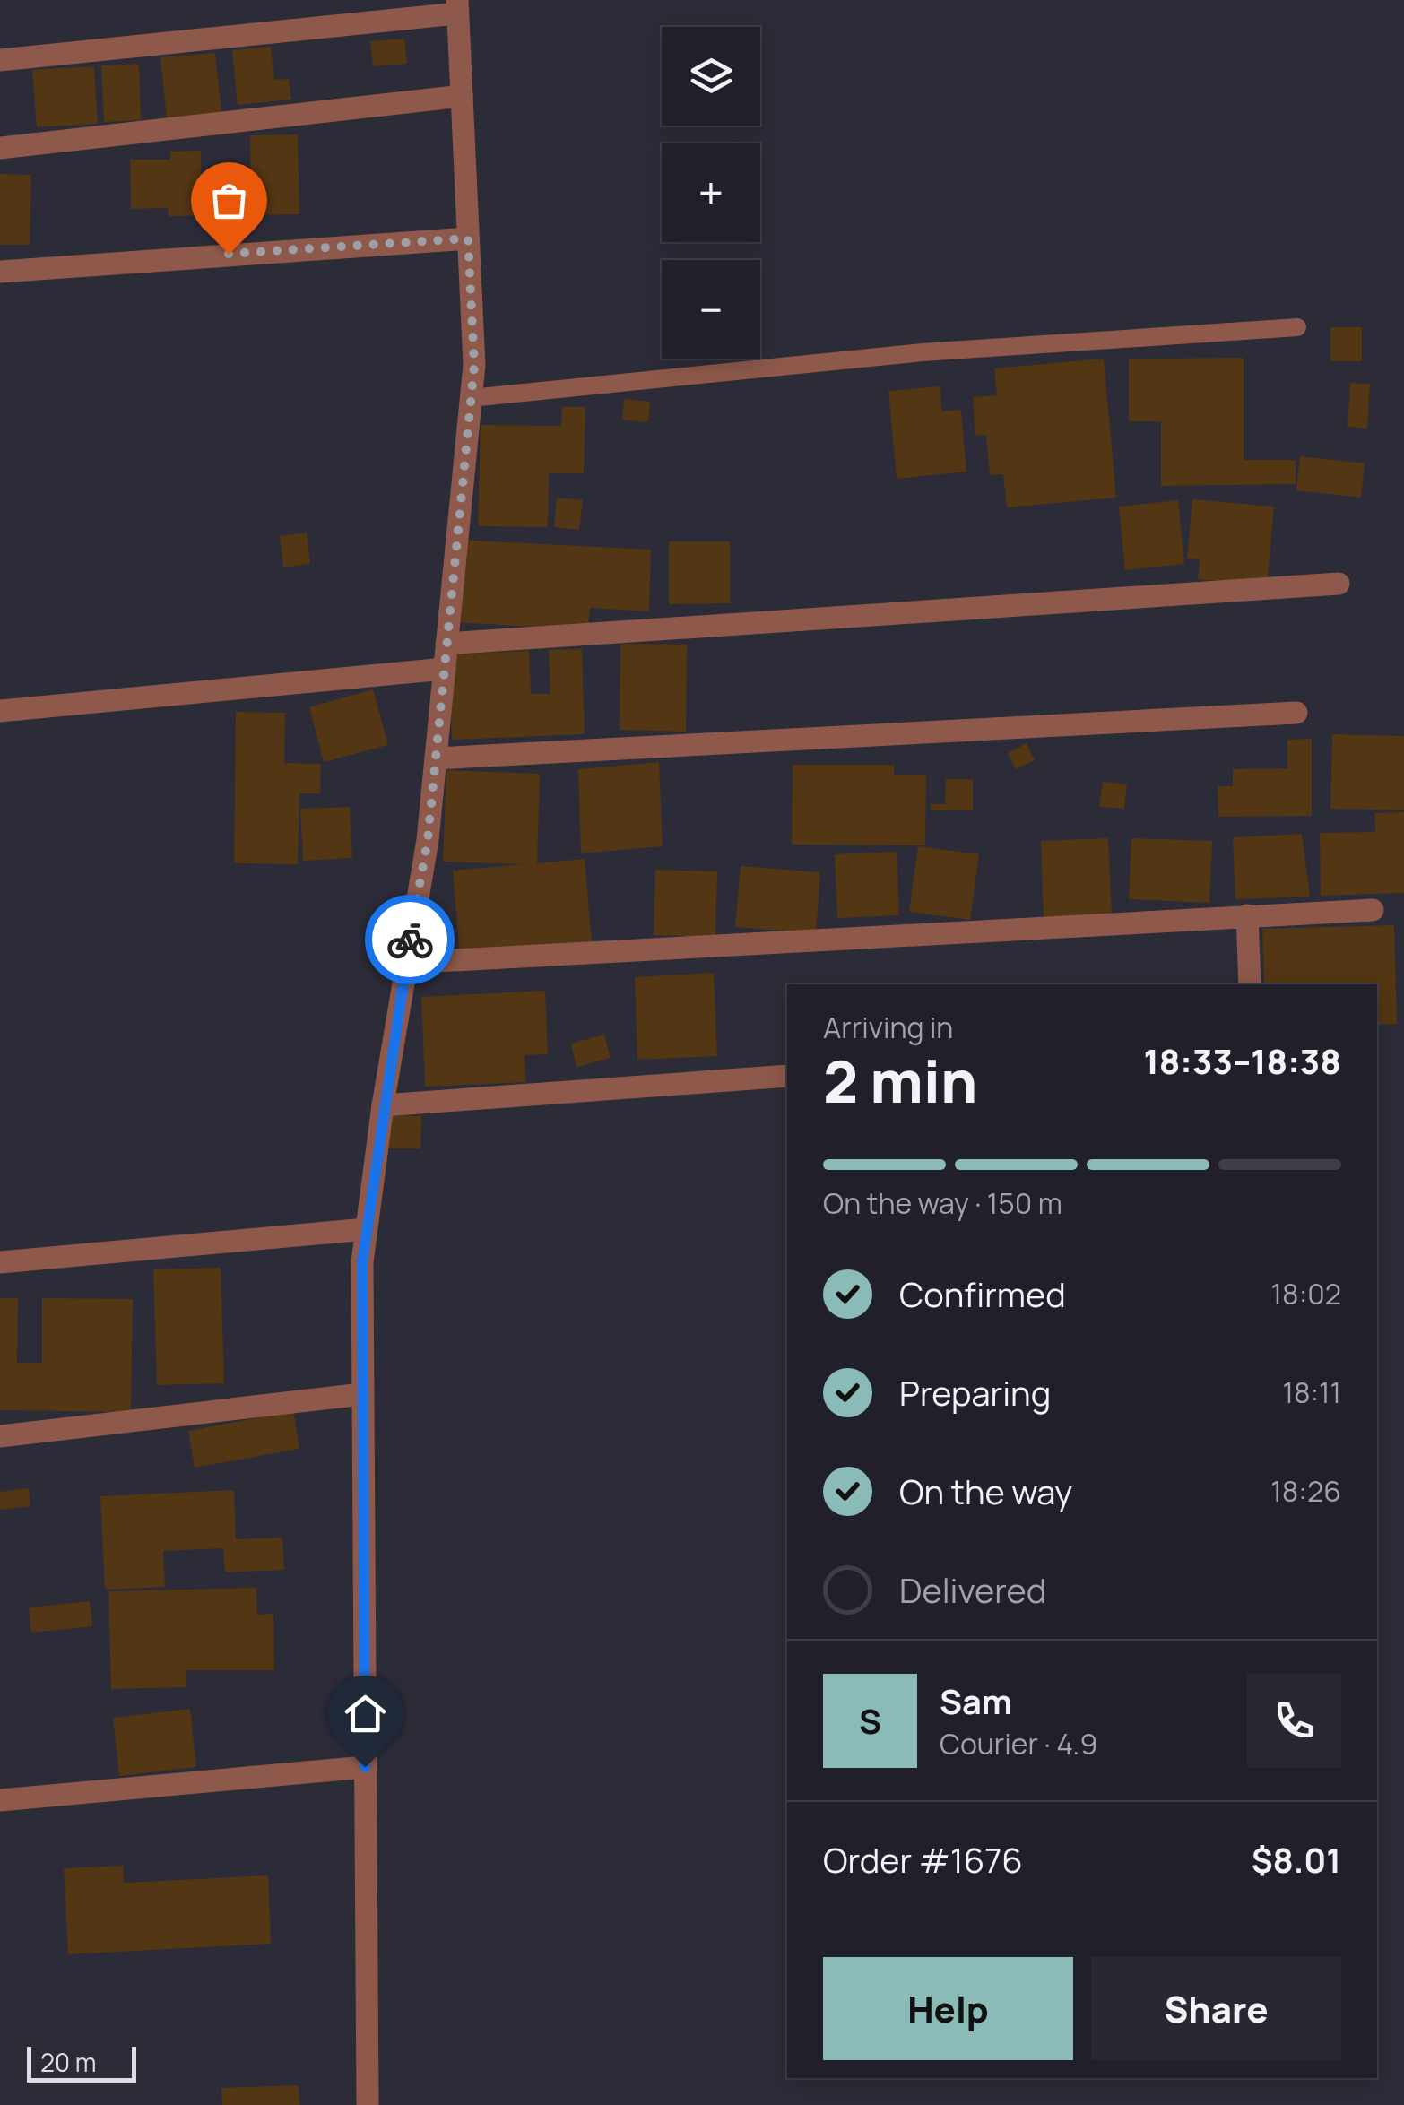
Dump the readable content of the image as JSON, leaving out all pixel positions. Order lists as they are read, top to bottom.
{
  "scale_bar": "20 m",
  "page": {
    "map_buttons": ["+", "−"],
    "heading": ["2 min", "Arriving in", "18:33–18:38"],
    "panel": [
      "Sam",
      "Courier · 4.9",
      "Order #1676",
      "$8.01"
    ],
    "bar": "On the way · 150 m",
    "list": [
      ["Confirmed", "18:02"],
      ["Preparing", "18:11"],
      ["On the way", "18:26"],
      "Delivered"
    ],
    "round": "S",
    "buttons": ["Help", "Share"],
    "scale": "20 m"
  }
}
